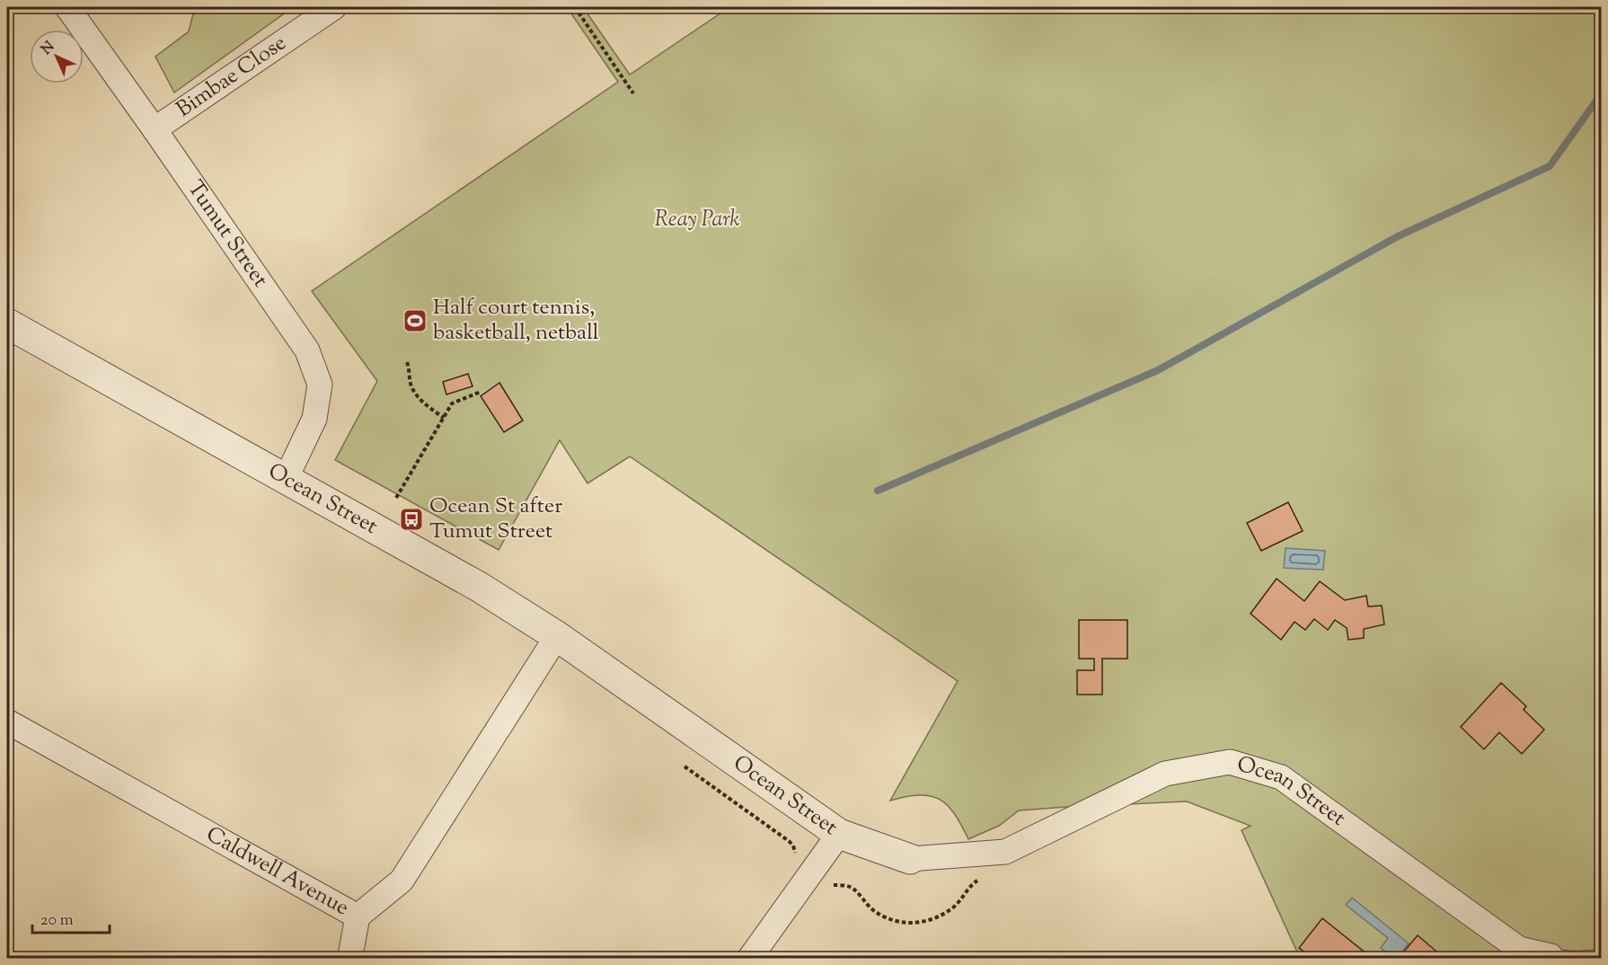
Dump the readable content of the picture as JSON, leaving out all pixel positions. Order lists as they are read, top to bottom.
{
  "streets": {
    "street": [
      "Bimbae Close",
      "Tumut Street",
      "Ocean Street",
      "Caldwell Avenue"
    ]
  },
  "crossings": [
    ["Bimbae Close", "Tumut Street"],
    ["Tumut Street", "Ocean Street"],
    ["Ocean Street", "Caldwell Avenue"]
  ],
  "parks": ["Reay Park"],
  "places": {
    "sports": ["Half court tennis, basketball, netball"],
    "bus stop": ["Ocean St after Tumut Street"]
  },
  "scale_bar": "20 m",
  "north": "top left"
}
